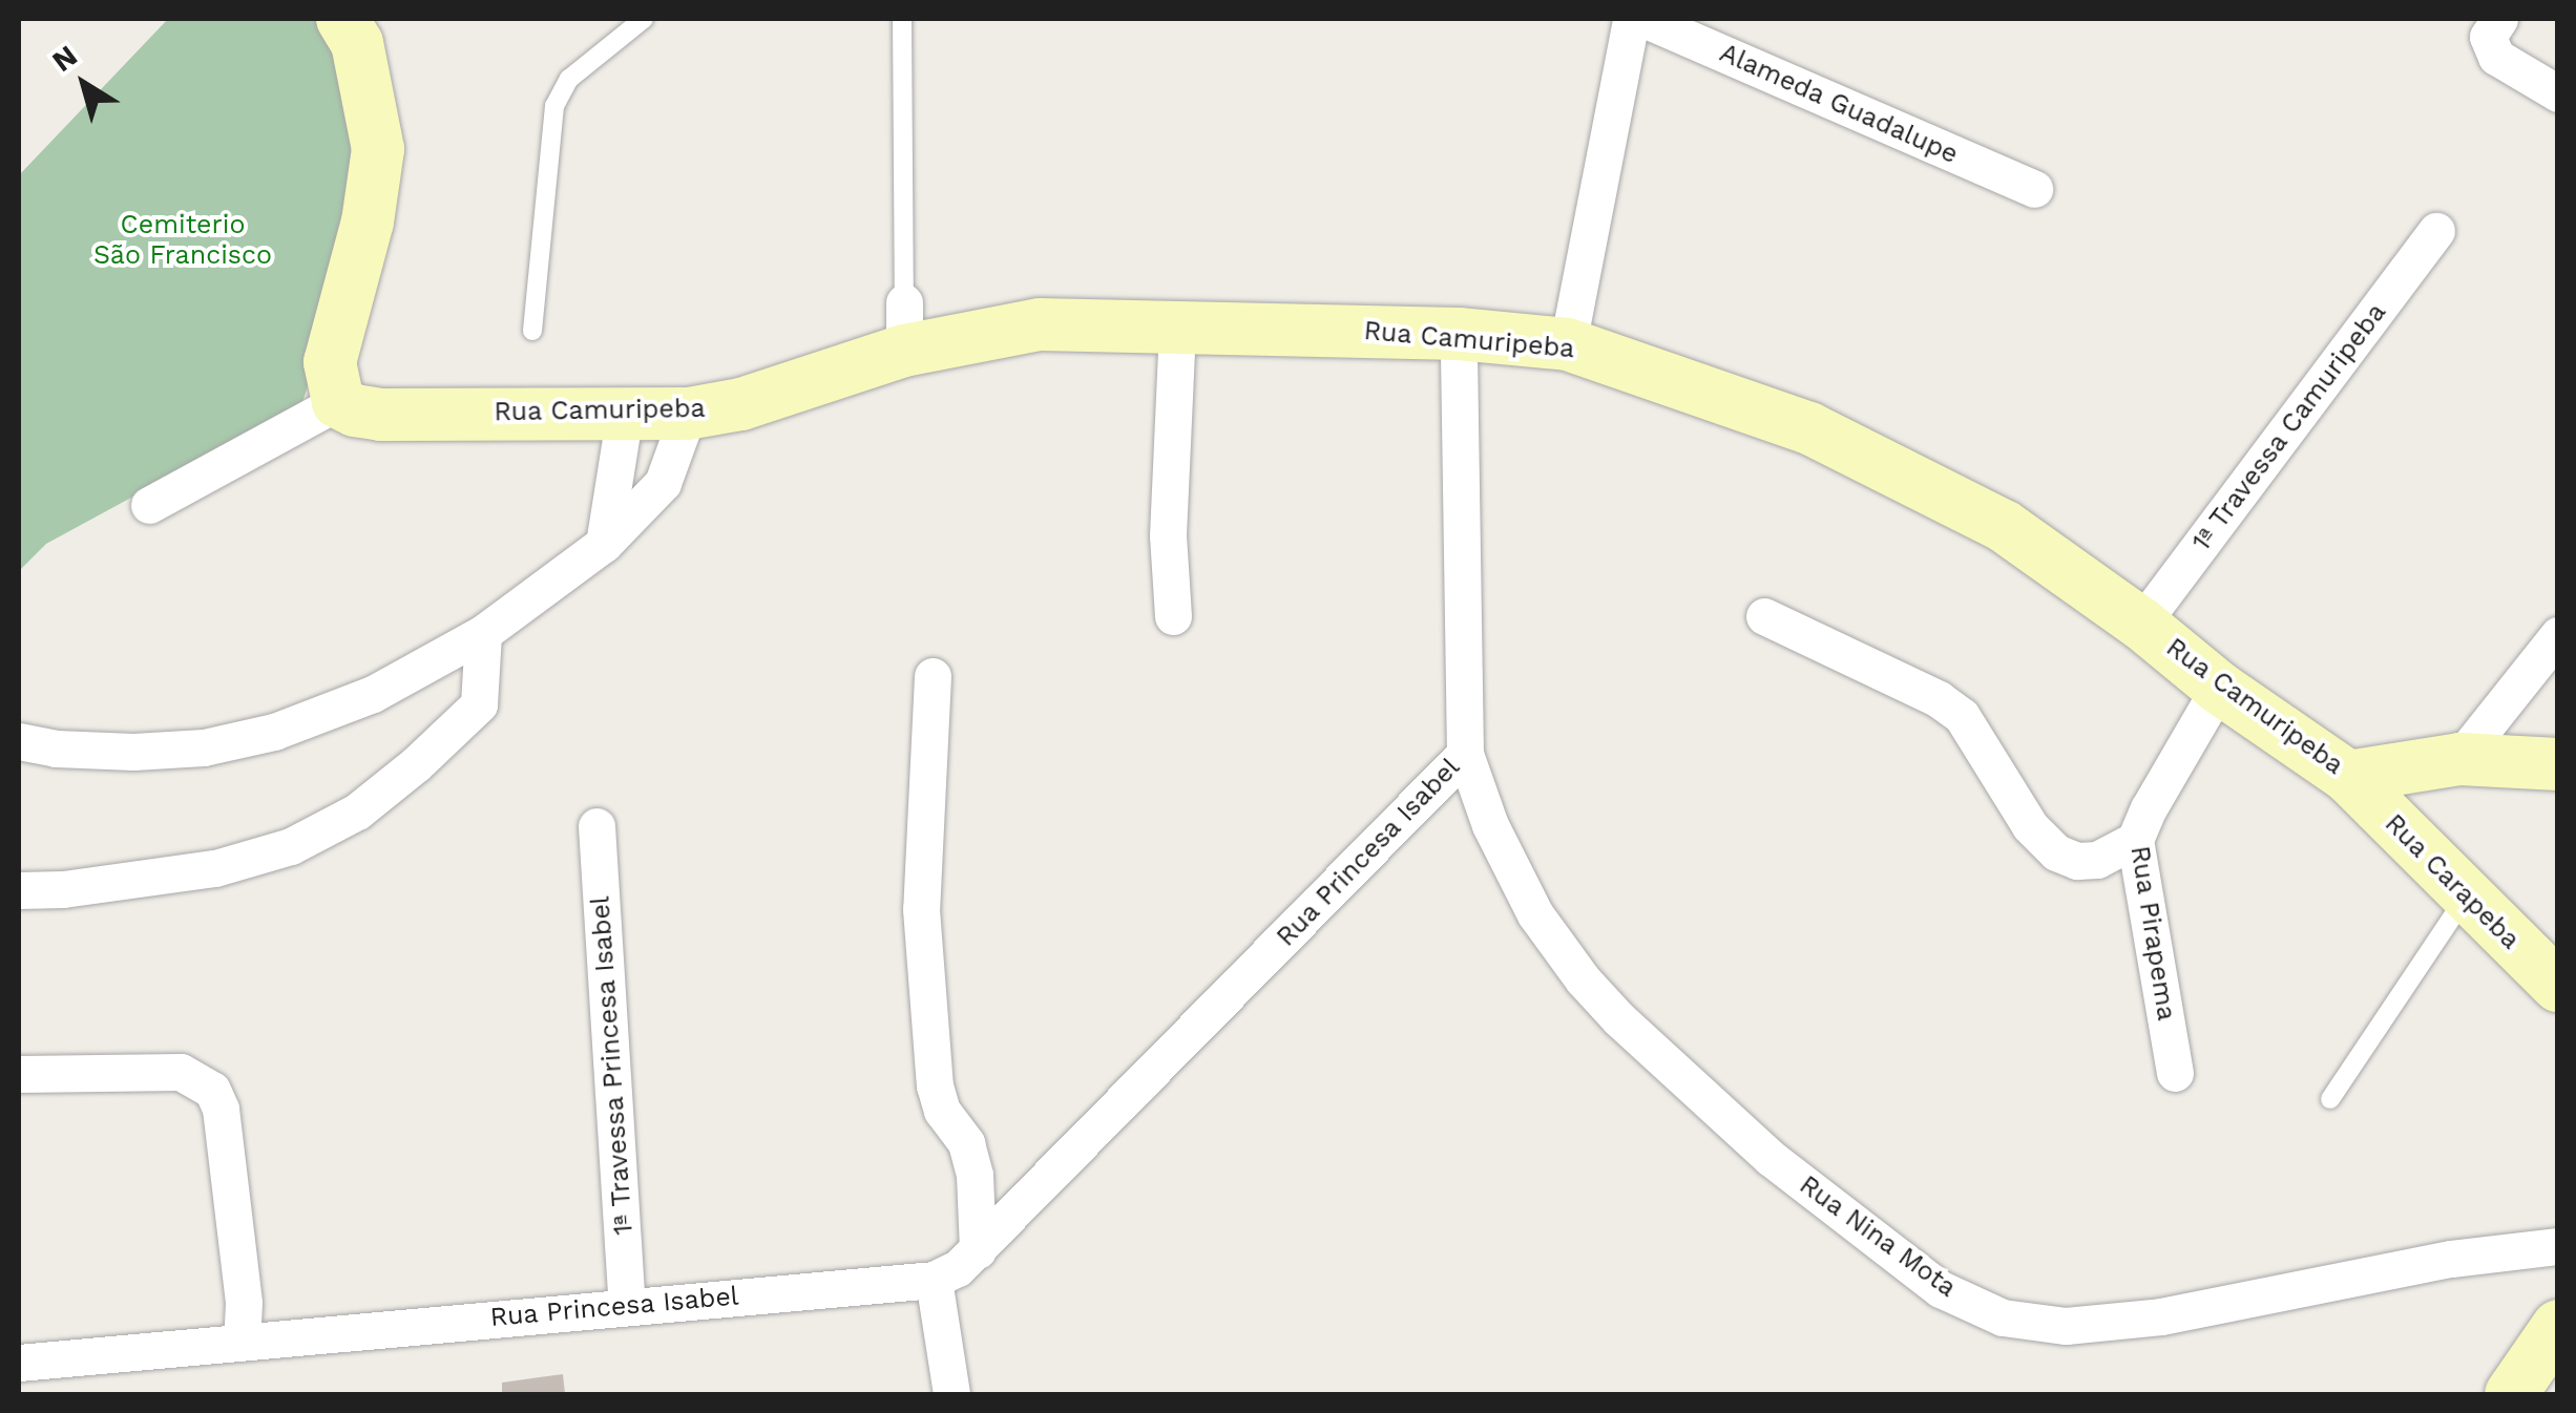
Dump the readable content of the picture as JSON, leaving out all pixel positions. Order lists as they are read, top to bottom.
{
  "streets": {
    "main road": ["Rua Camuripeba", "Rua Carapeba"],
    "street": [
      "Alameda Guadalupe",
      "1ª Travessa Camuripeba",
      "Rua Princesa Isabel",
      "Rua Pirapema",
      "1ª Travessa Princesa Isabel",
      "Rua Nina Mota"
    ]
  },
  "crossings": [
    ["Rua Camuripeba", "1ª Travessa Camuripeba"],
    ["Rua Camuripeba", "Rua Princesa Isabel"],
    ["Rua Camuripeba", "Rua Carapeba"],
    ["Rua Camuripeba", "Rua Pirapema"],
    ["Rua Princesa Isabel", "1ª Travessa Princesa Isabel"],
    ["Rua Princesa Isabel", "Rua Nina Mota"]
  ],
  "parks": ["Cemiterio São Francisco"],
  "north": "top left"
}
